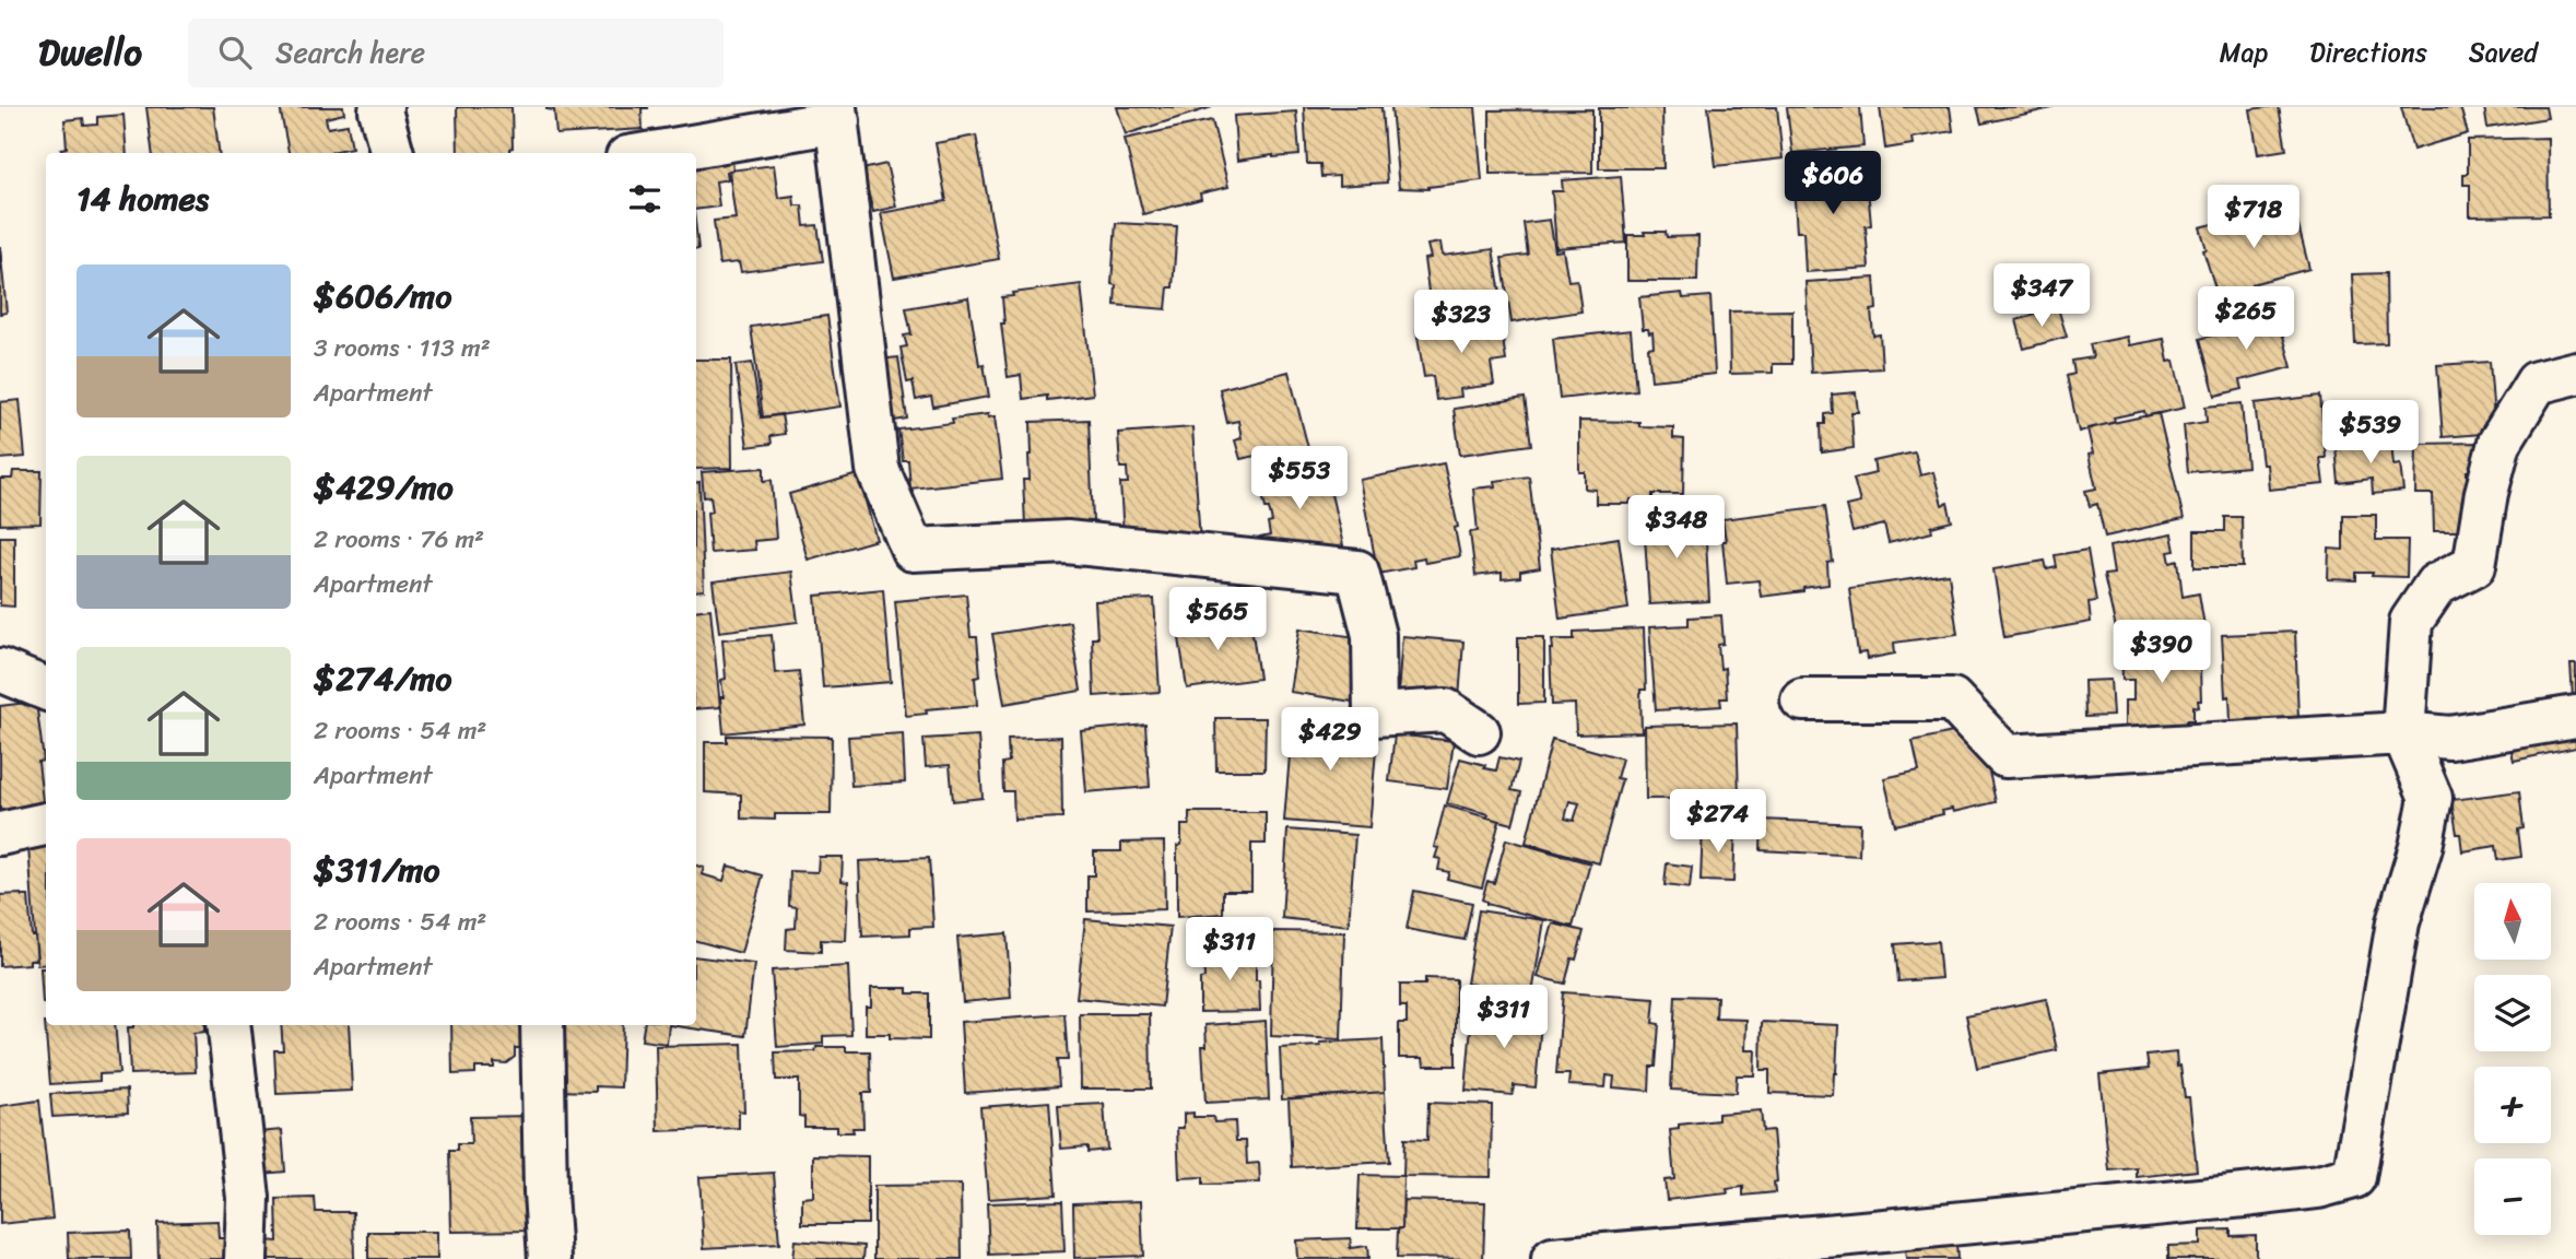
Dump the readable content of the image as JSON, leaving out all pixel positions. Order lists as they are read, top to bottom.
{
  "north": "top",
  "page": {
    "header": "Dwello",
    "search": "Search here",
    "nav": ["Map", "Directions", "Saved"],
    "price": [
      "$606",
      "$718",
      "$347",
      "$265",
      "$323",
      "$539",
      "$553",
      "$348",
      "$565",
      "$390",
      "$429",
      "$274",
      "$311",
      "$311"
    ],
    "heading": "14 homes",
    "list": [
      {
        "name": "$606/mo",
        "note": "3 rooms · 113 m² · Apartment"
      },
      {
        "name": "$429/mo",
        "note": "2 rooms · 76 m² · Apartment"
      },
      {
        "name": "$274/mo",
        "note": "2 rooms · 54 m² · Apartment"
      },
      {
        "name": "$311/mo",
        "note": "2 rooms · 54 m² · Apartment"
      }
    ],
    "map_buttons": ["+", "−"]
  }
}
